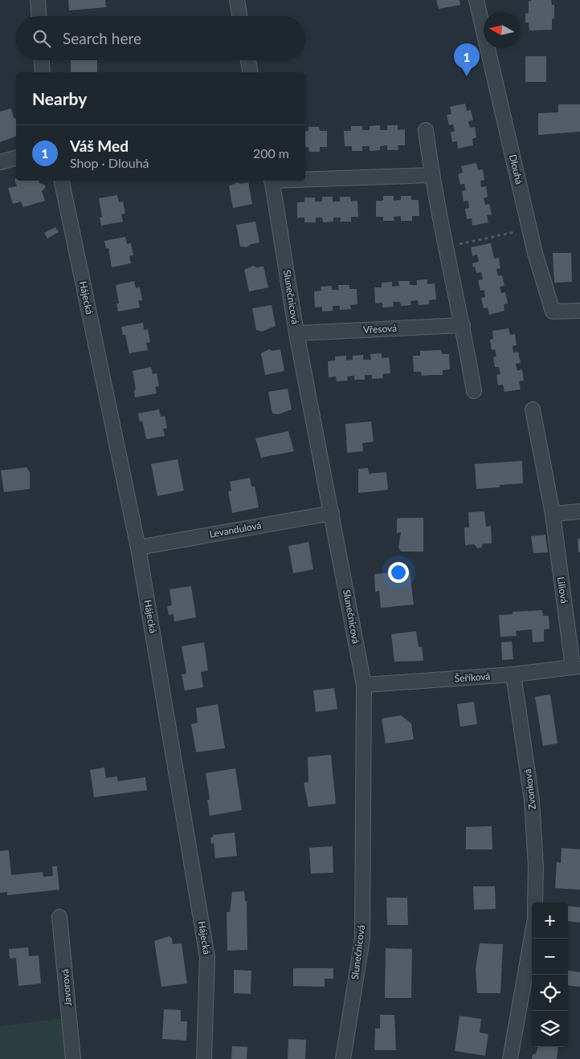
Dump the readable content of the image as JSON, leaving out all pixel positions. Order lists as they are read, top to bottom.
{
  "streets": {
    "street": [
      "Dlouhá",
      "Slunečnicová",
      "Hájecká",
      "Vřesová",
      "Levandulová",
      "Liliová",
      "Šeříková",
      "Zvonková",
      "Javorová"
    ]
  },
  "crossings": [
    ["Slunečnicová", "Vřesová"],
    ["Slunečnicová", "Levandulová"],
    ["Slunečnicová", "Šeříková"],
    ["Hájecká", "Levandulová"],
    ["Liliová", "Šeříková"],
    ["Šeříková", "Zvonková"]
  ],
  "north": "left",
  "page": {
    "search": "Search here",
    "pins": "1",
    "heading": "Nearby",
    "list": [
      {
        "mark": "1",
        "name": "Váš Med",
        "note": "Shop · Dlouhá",
        "value": "200 m"
      }
    ],
    "map_buttons": ["+", "−"]
  }
}
